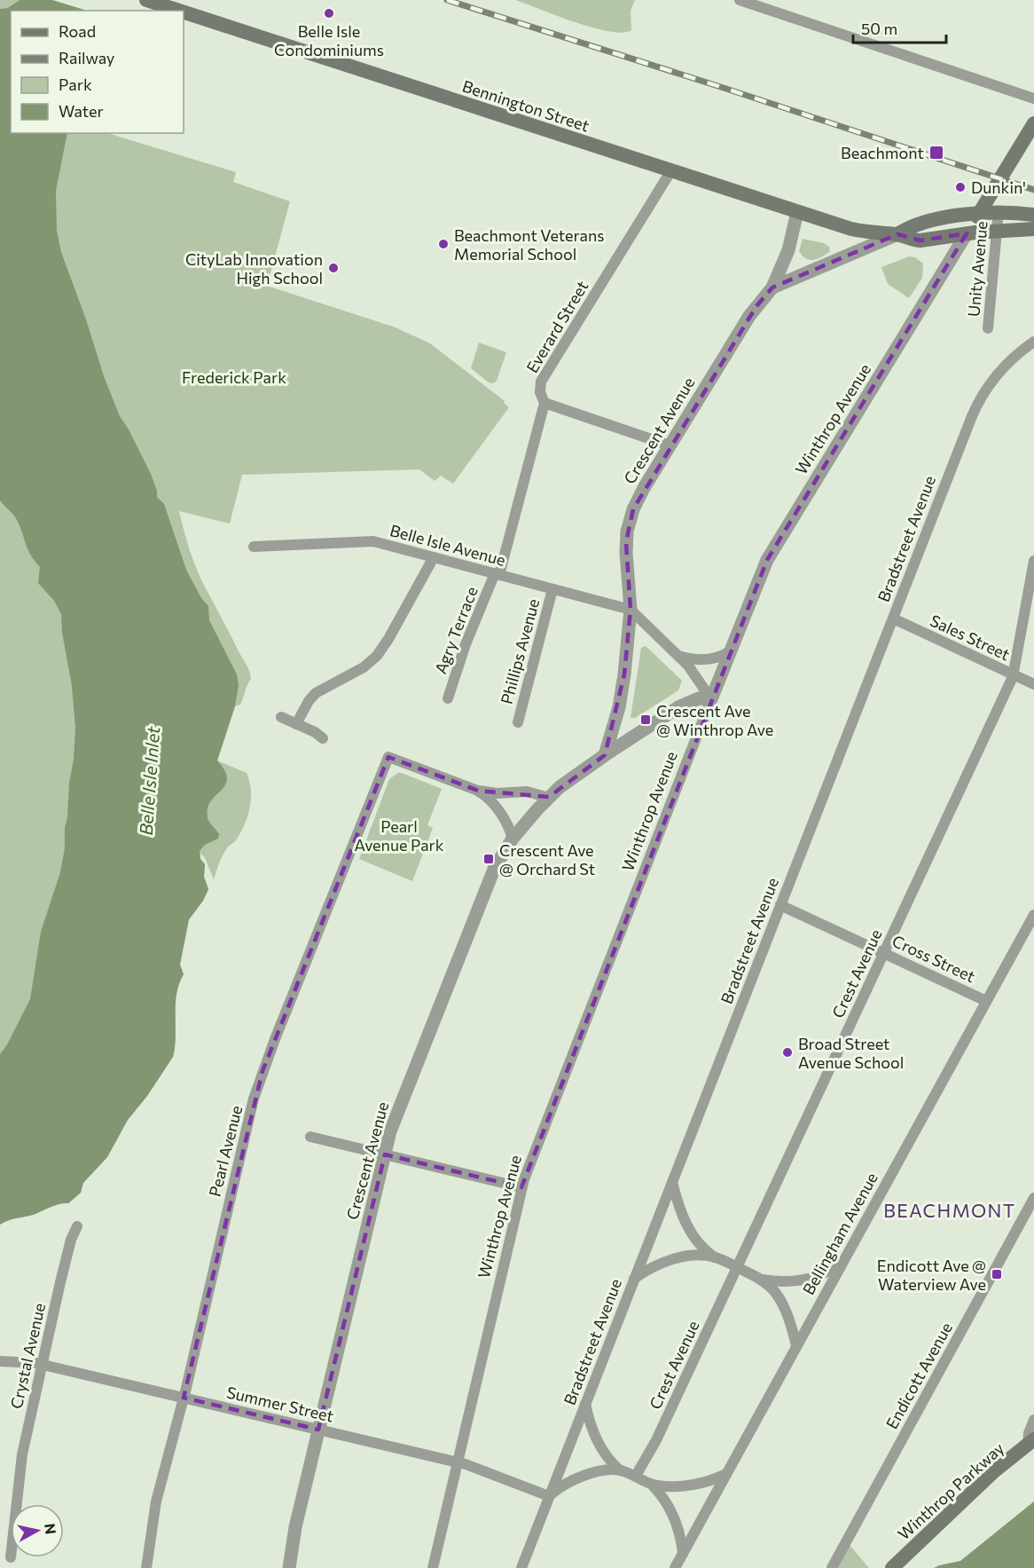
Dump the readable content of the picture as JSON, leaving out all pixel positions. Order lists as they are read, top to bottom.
{
  "streets": {
    "main road": ["Bennington Street", "Winthrop Avenue", "Winthrop Parkway"],
    "street": [
      "Unity Avenue",
      "Everard Street",
      "Crescent Avenue",
      "Bradstreet Avenue",
      "Belle Isle Avenue",
      "Agry Terrace",
      "Sales Street",
      "Phillips Avenue",
      "Cross Street",
      "Crest Avenue",
      "Pearl Avenue",
      "Bellingham Avenue",
      "Crystal Avenue",
      "Endicott Avenue",
      "Summer Street"
    ]
  },
  "crossings": [
    ["Bennington Street", "Unity Avenue"],
    ["Bennington Street", "Everard Street"],
    ["Bennington Street", "Winthrop Avenue"],
    ["Bennington Street", "Crescent Avenue"],
    ["Everard Street", "Belle Isle Avenue"],
    ["Everard Street", "Agry Terrace"],
    ["Winthrop Avenue", "Crescent Avenue"],
    ["Winthrop Avenue", "Summer Street"],
    ["Crescent Avenue", "Belle Isle Avenue"],
    ["Crescent Avenue", "Summer Street"],
    ["Bradstreet Avenue", "Sales Street"],
    ["Bradstreet Avenue", "Cross Street"],
    ["Bradstreet Avenue", "Summer Street"],
    ["Belle Isle Avenue", "Agry Terrace"],
    ["Belle Isle Avenue", "Phillips Avenue"],
    ["Sales Street", "Crest Avenue"],
    ["Cross Street", "Crest Avenue"],
    ["Cross Street", "Bellingham Avenue"],
    ["Pearl Avenue", "Summer Street"],
    ["Crystal Avenue", "Summer Street"]
  ],
  "districts": ["BEACHMONT"],
  "water": ["Belle Isle Inlet"],
  "parks": ["Frederick Park", "Pearl Avenue Park"],
  "places": {
    "other": [
      "Belle Isle Condominiums",
      "Dunkin'",
      "Beachmont Veterans Memorial School",
      "CityLab Innovation High School",
      "Broad Street Avenue School"
    ],
    "transit": [
      "Beachmont",
      "Crescent Ave @ Winthrop Ave",
      "Crescent Ave @ Orchard St",
      "Endicott Ave @ Waterview Ave"
    ]
  },
  "legend": [
    "Road",
    "Railway",
    "Park",
    "Water"
  ],
  "scale_bar": "50 m",
  "north": "right"
}
